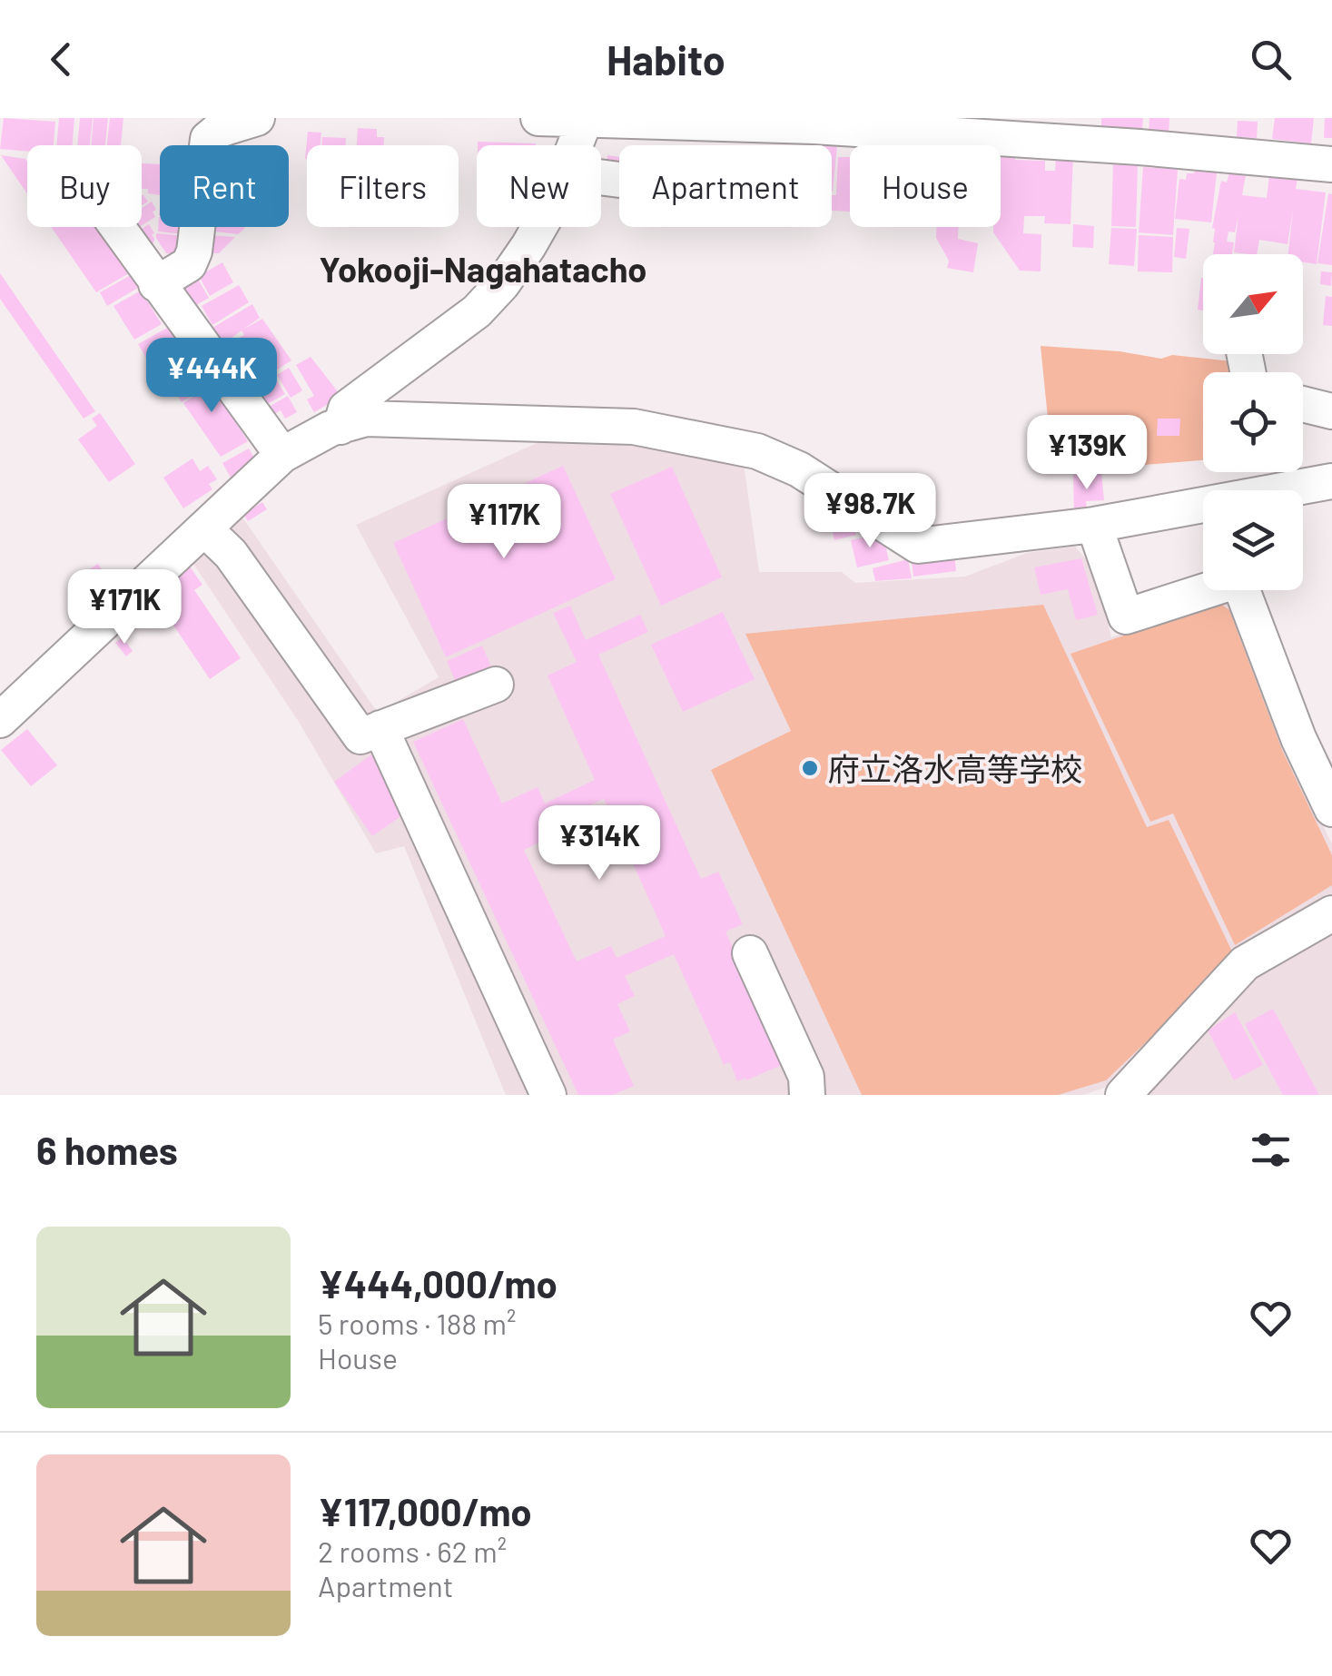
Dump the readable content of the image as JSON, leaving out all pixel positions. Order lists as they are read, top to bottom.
{
  "districts": ["Yokooji-Nagahatacho"],
  "places": ["府立洛水高等学校"],
  "north": "top right",
  "page": {
    "header": "Habito",
    "chip": [
      "Buy",
      "Rent",
      "Filters",
      "New",
      "Apartment",
      "House"
    ],
    "price": [
      "¥444K",
      "¥139K",
      "¥98.7K",
      "¥117K",
      "¥171K",
      "¥314K"
    ],
    "heading": "6 homes",
    "list": [
      {
        "name": "¥444,000/mo",
        "note": "5 rooms · 188 m² · House"
      },
      {
        "name": "¥117,000/mo",
        "note": "2 rooms · 62 m² · Apartment"
      }
    ]
  }
}
